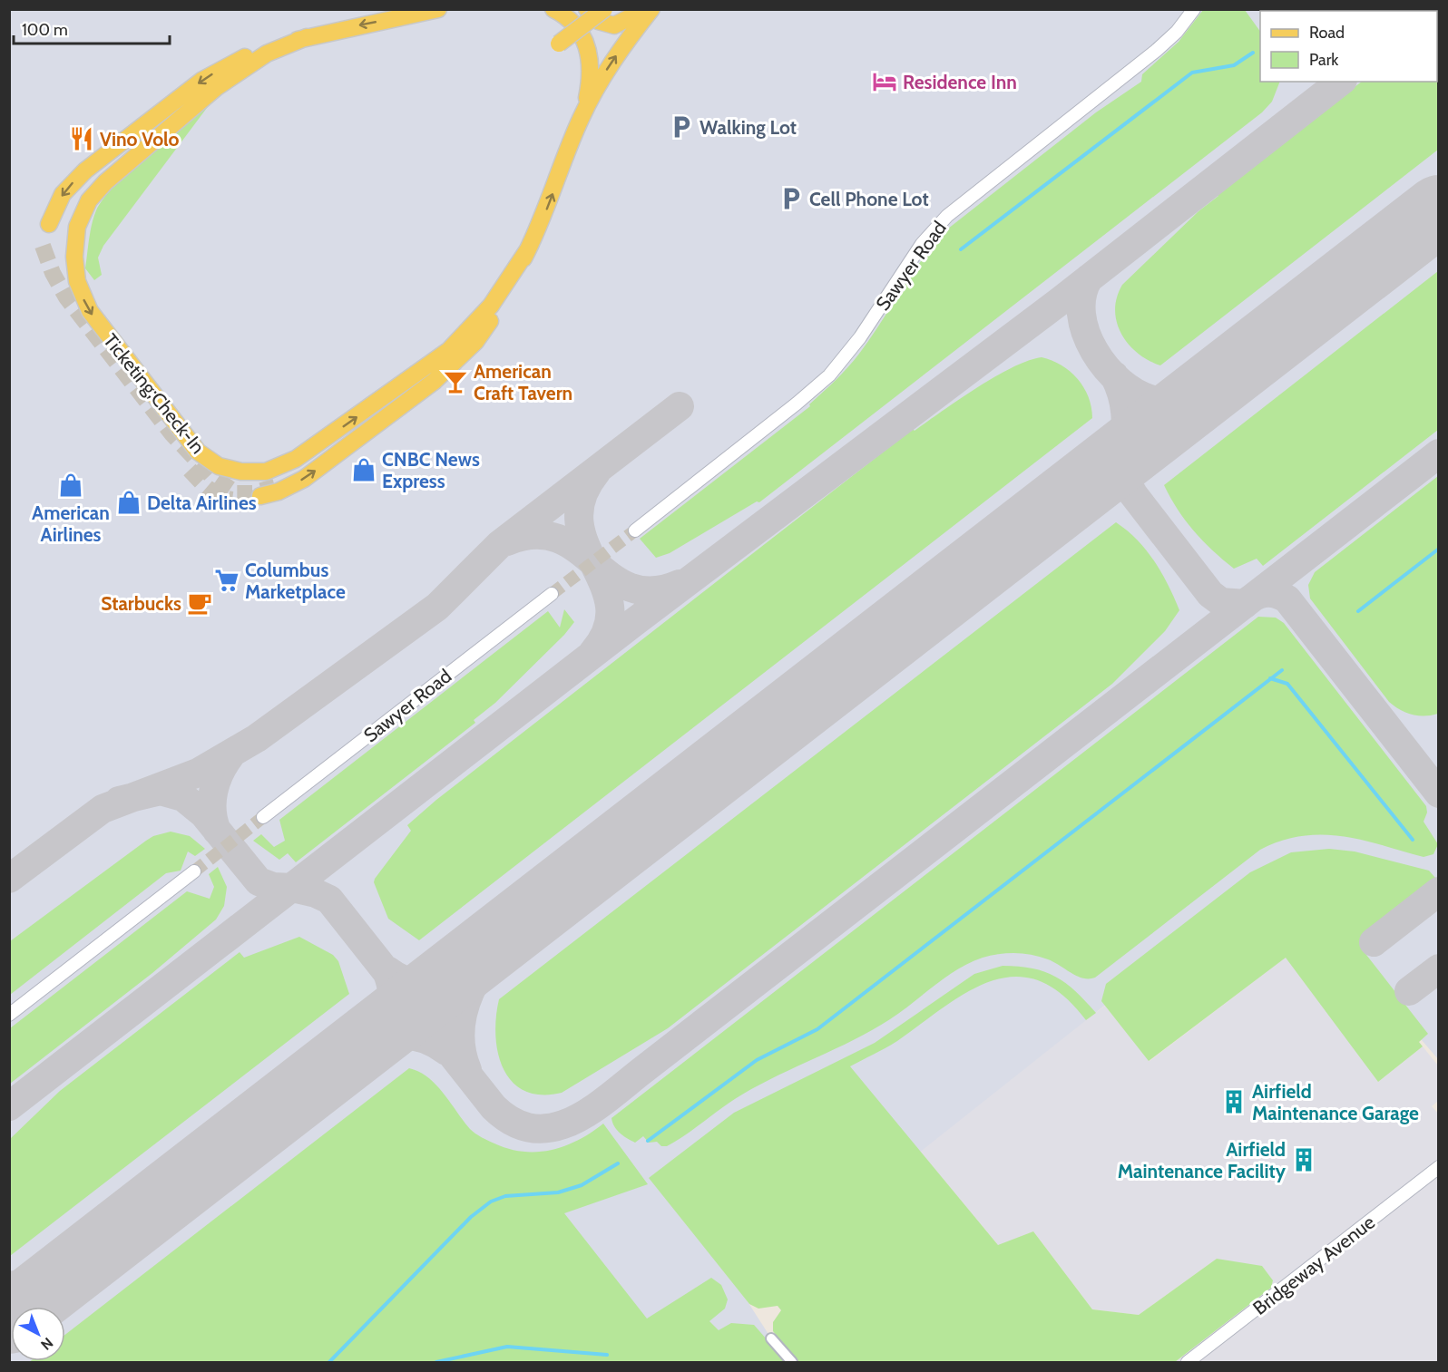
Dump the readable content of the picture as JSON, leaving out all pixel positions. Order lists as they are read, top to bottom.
{
  "streets": {
    "main road": ["Ticketing;Check-In"],
    "street": ["Sawyer Road", "Bridgeway Avenue"]
  },
  "places": {
    "hotel": ["Residence Inn"],
    "parking": ["Walking Lot", "Cell Phone Lot"],
    "restaurant": ["Vino Volo"],
    "bar": ["American Craft Tavern"],
    "shop": ["CNBC News Express", "American Airlines", "Delta Airlines"],
    "supermarket": ["Columbus Marketplace"],
    "cafe": ["Starbucks"],
    "building": ["Airfield Maintenance Garage", "Airfield Maintenance Facility"]
  },
  "legend": ["Road", "Park"],
  "scale_bar": "100 m",
  "north": "bottom right"
}
